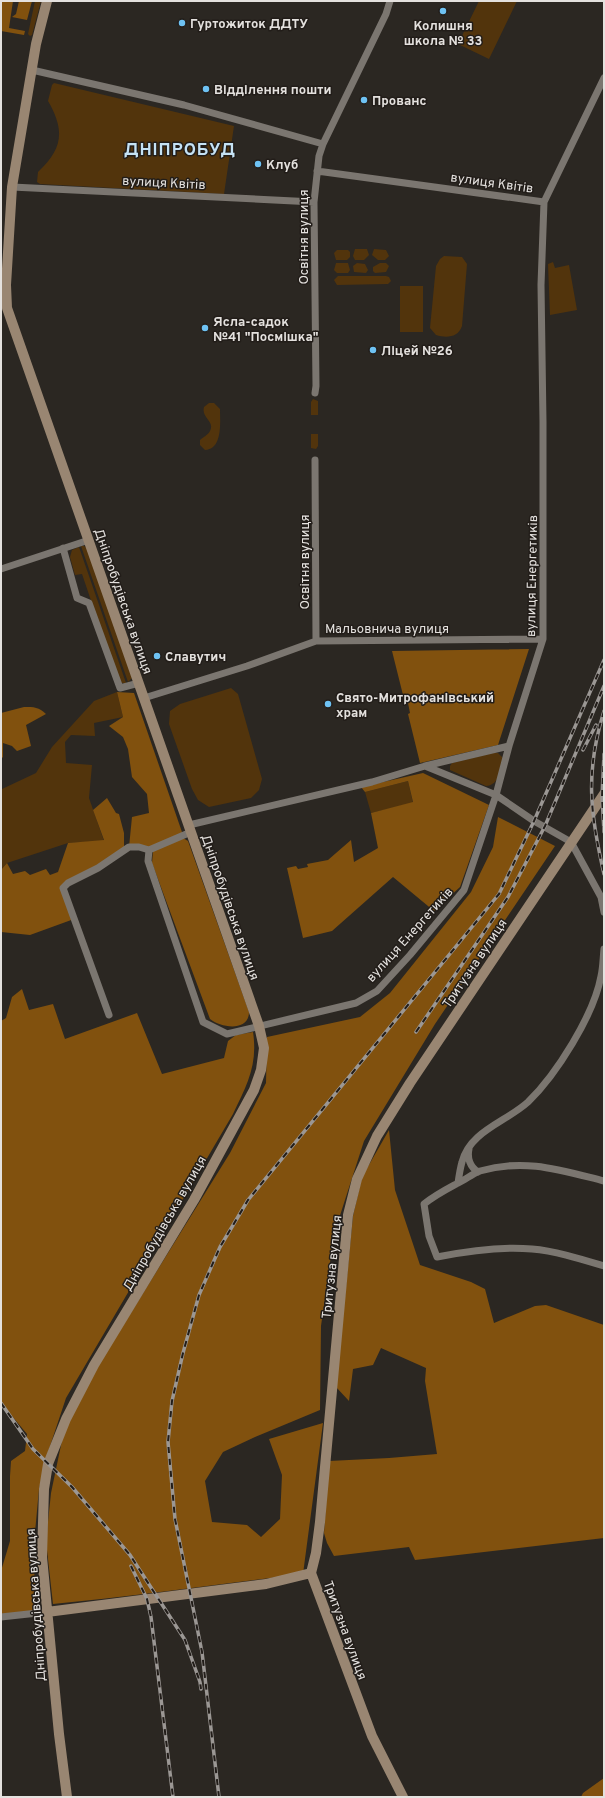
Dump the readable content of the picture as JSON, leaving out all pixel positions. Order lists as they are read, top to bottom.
{
  "streets": {
    "street": [
      "вулиця Квітів",
      "Освітня вулиця",
      "вулиця Енергетиків",
      "Дніпробудівська вулиця",
      "Мальовнича вулиця",
      "Тритузна вулиця"
    ]
  },
  "crossings": [
    ["вулиця Квітів", "Освітня вулиця"],
    ["вулиця Квітів", "вулиця Енергетиків"],
    ["вулиця Квітів", "Дніпробудівська вулиця"],
    ["Освітня вулиця", "Мальовнича вулиця"],
    ["вулиця Енергетиків", "Дніпробудівська вулиця"],
    ["вулиця Енергетиків", "Мальовнича вулиця"],
    ["Дніпробудівська вулиця", "Мальовнича вулиця"]
  ],
  "districts": ["ДНІПРОБУД"],
  "places": [
    "Колишня школа № 33",
    "Гуртожиток ДДТУ",
    "Відділення пошти",
    "Прованс",
    "Клуб",
    "Ясла-садок №41 \"Посмішка\"",
    "Ліцей №26",
    "Славутич",
    "Свято-Митрофанівський храм"
  ]
}
